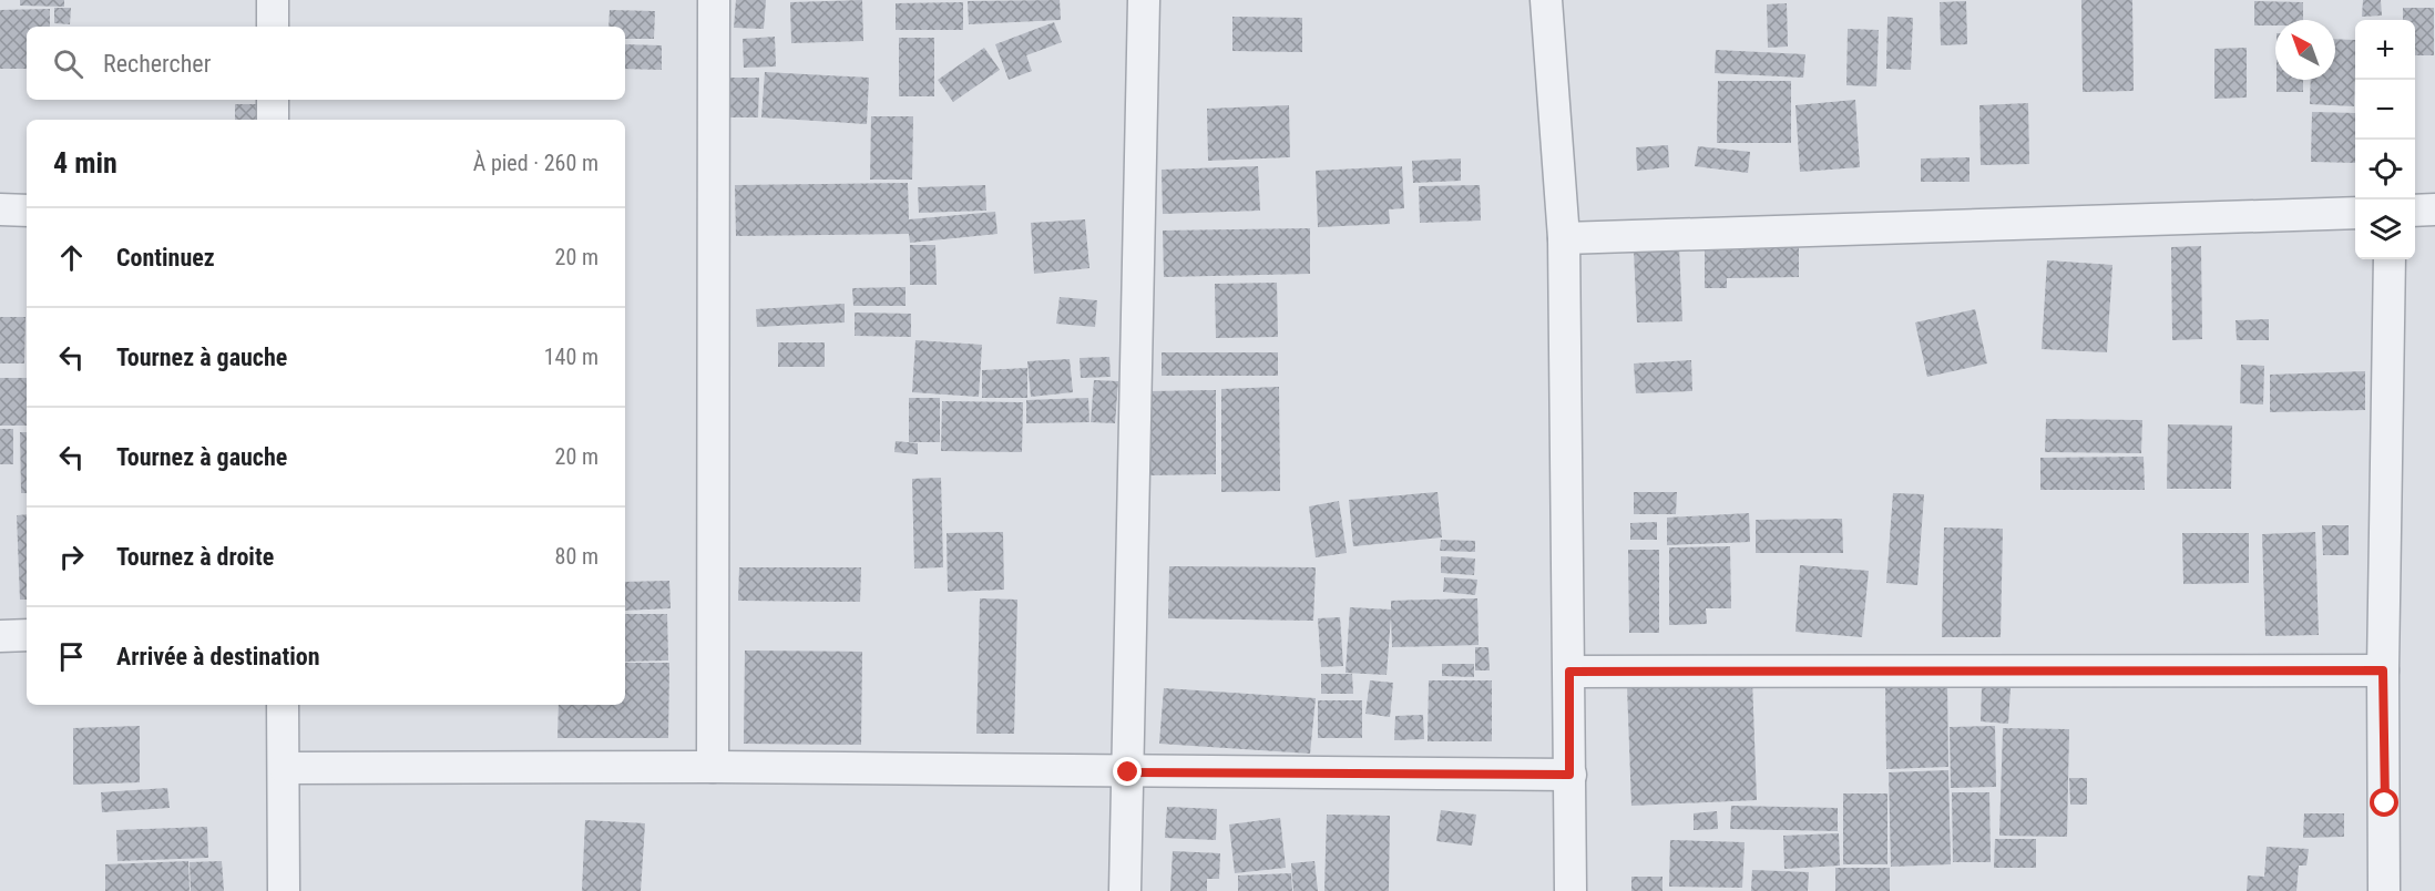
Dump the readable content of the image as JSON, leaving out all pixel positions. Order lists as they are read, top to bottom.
{
  "north": "top left",
  "page": {
    "map_buttons": ["+", "−"],
    "search": "Rechercher",
    "heading": ["4 min", "À pied · 260 m"],
    "list": [
      ["Continuez", "20 m"],
      ["Tournez à gauche", "140 m"],
      ["Tournez à gauche", "20 m"],
      ["Tournez à droite", "80 m"],
      "Arrivée à destination"
    ]
  }
}
